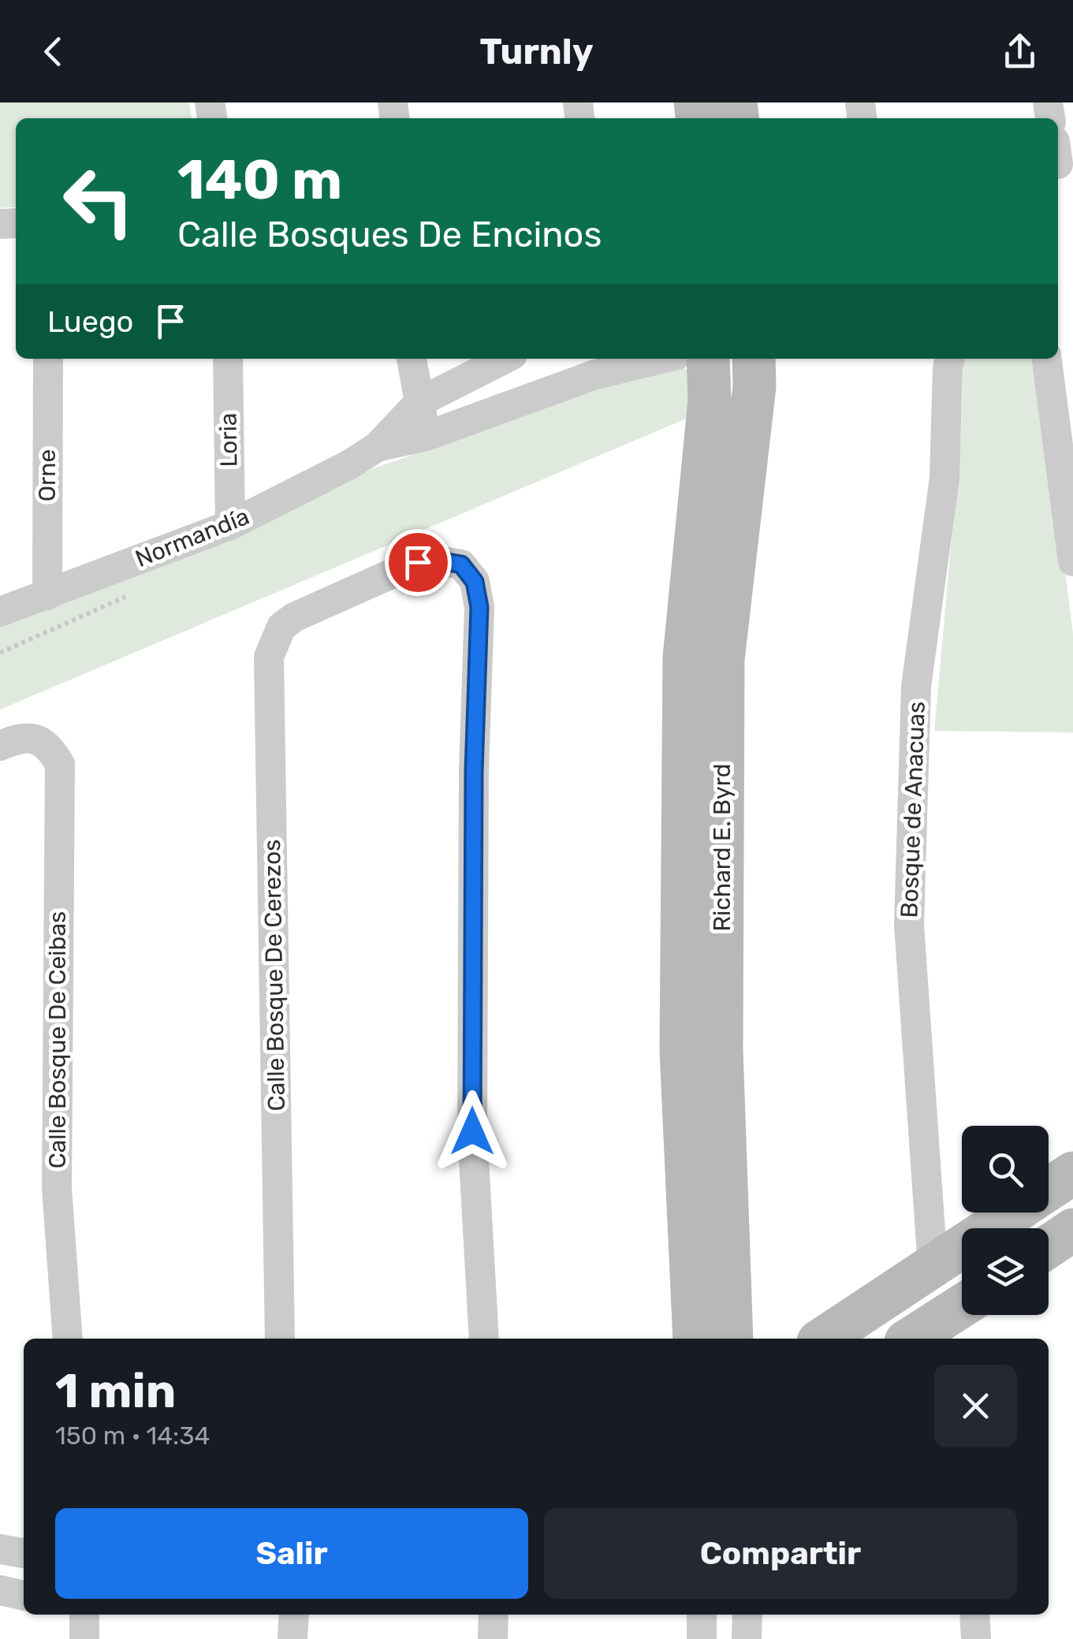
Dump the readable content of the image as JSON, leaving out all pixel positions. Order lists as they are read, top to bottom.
{
  "streets": {
    "street": [
      "Loria",
      "Orne",
      "Normandía",
      "Bosque de Anacuas",
      "Richard E. Byrd",
      "Calle Bosque De Cerezos",
      "Calle Bosque De Ceibas"
    ]
  },
  "crossings": [
    ["Loria", "Normandía"],
    ["Orne", "Normandía"]
  ],
  "page": {
    "header": "Turnly",
    "turn": ["140 m", "Calle Bosques De Encinos"],
    "then": "Luego",
    "heading": ["1 min", "150 m · 14:34"],
    "buttons": ["Salir", "Compartir"]
  }
}
